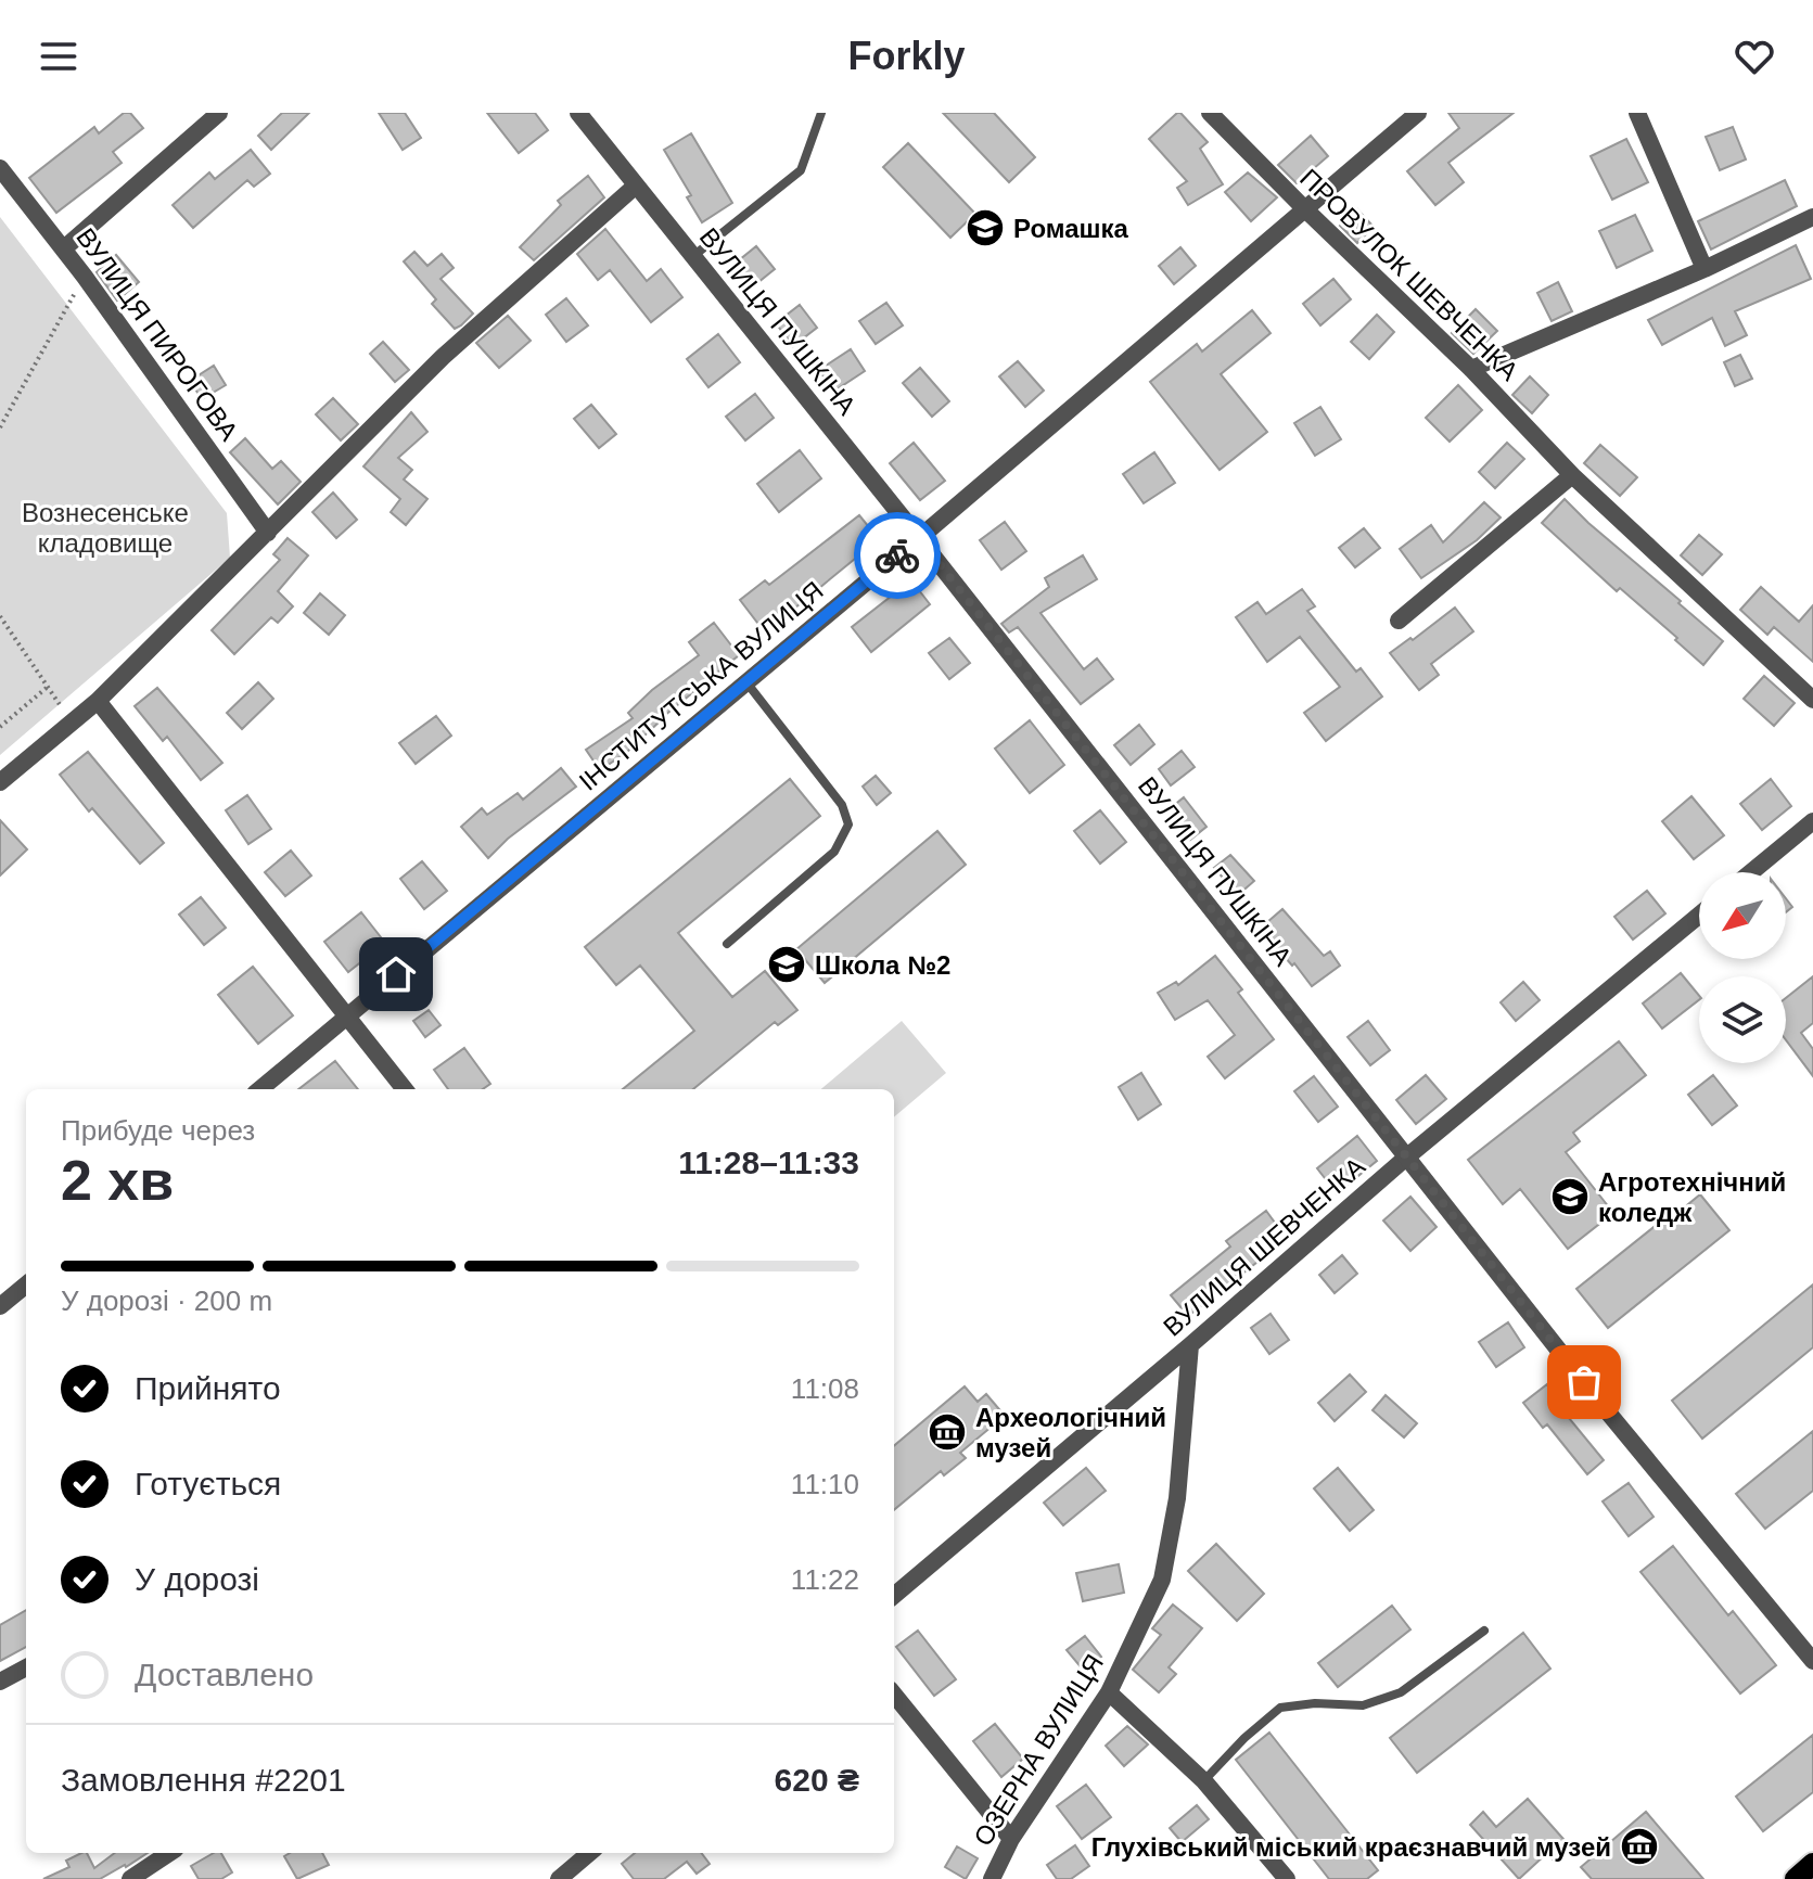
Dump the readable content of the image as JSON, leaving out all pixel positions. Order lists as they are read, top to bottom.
{
  "streets": {
    "street": [
      "ПРОВУЛОК ШЕВЧЕНКА",
      "ВУЛИЦЯ ПУШКІНА",
      "ВУЛИЦЯ ПИРОГОВА",
      "ІНСТИТУТСЬКА ВУЛИЦЯ",
      "ВУЛИЦЯ ШЕВЧЕНКА",
      "ОЗЕРНА ВУЛИЦЯ"
    ]
  },
  "crossings": [
    ["ПРОВУЛОК ШЕВЧЕНКА", "ІНСТИТУТСЬКА ВУЛИЦЯ"],
    ["ВУЛИЦЯ ПУШКІНА", "ІНСТИТУТСЬКА ВУЛИЦЯ"],
    ["ВУЛИЦЯ ПУШКІНА", "ВУЛИЦЯ ШЕВЧЕНКА"],
    ["ВУЛИЦЯ ШЕВЧЕНКА", "ОЗЕРНА ВУЛИЦЯ"]
  ],
  "parks": ["Вознесенське кладовище"],
  "places": {
    "school or university": ["Ромашка", "Школа №2", "Агротехнічний коледж"],
    "museum": ["Археологічний музей", "Глухівський міський краєзнавчий музей"]
  },
  "north": "bottom left",
  "page": {
    "header": "Forkly",
    "heading": ["2 хв", "Прибуде через", "11:28–11:33"],
    "panel": ["Замовлення #2201", "620 ₴"],
    "bar": "У дорозі · 200 m",
    "list": [
      ["Прийнято", "11:08"],
      ["Готується", "11:10"],
      ["У дорозі", "11:22"],
      "Доставлено"
    ]
  }
}
